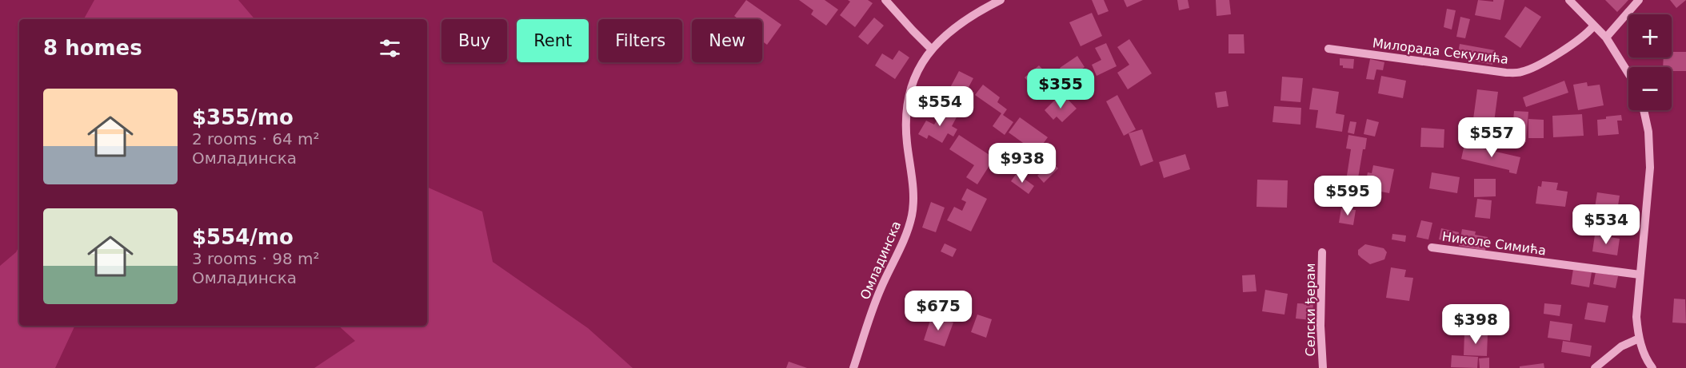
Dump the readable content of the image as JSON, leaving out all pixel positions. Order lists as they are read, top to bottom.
{
  "streets": {
    "street": [
      "Милорада Секулића",
      "Николе Симића",
      "Омладинска",
      "Селски ђерам"
    ]
  },
  "page": {
    "map_buttons": ["+", "−"],
    "chip": [
      "Buy",
      "Rent",
      "Filters",
      "New"
    ],
    "heading": "8 homes",
    "price": [
      "$355",
      "$554",
      "$557",
      "$938",
      "$595",
      "$534",
      "$675",
      "$398"
    ],
    "list": [
      {
        "name": "$355/mo",
        "note": "2 rooms · 64 m² · Омладинска"
      },
      {
        "name": "$554/mo",
        "note": "3 rooms · 98 m² · Омладинска"
      }
    ]
  }
}
